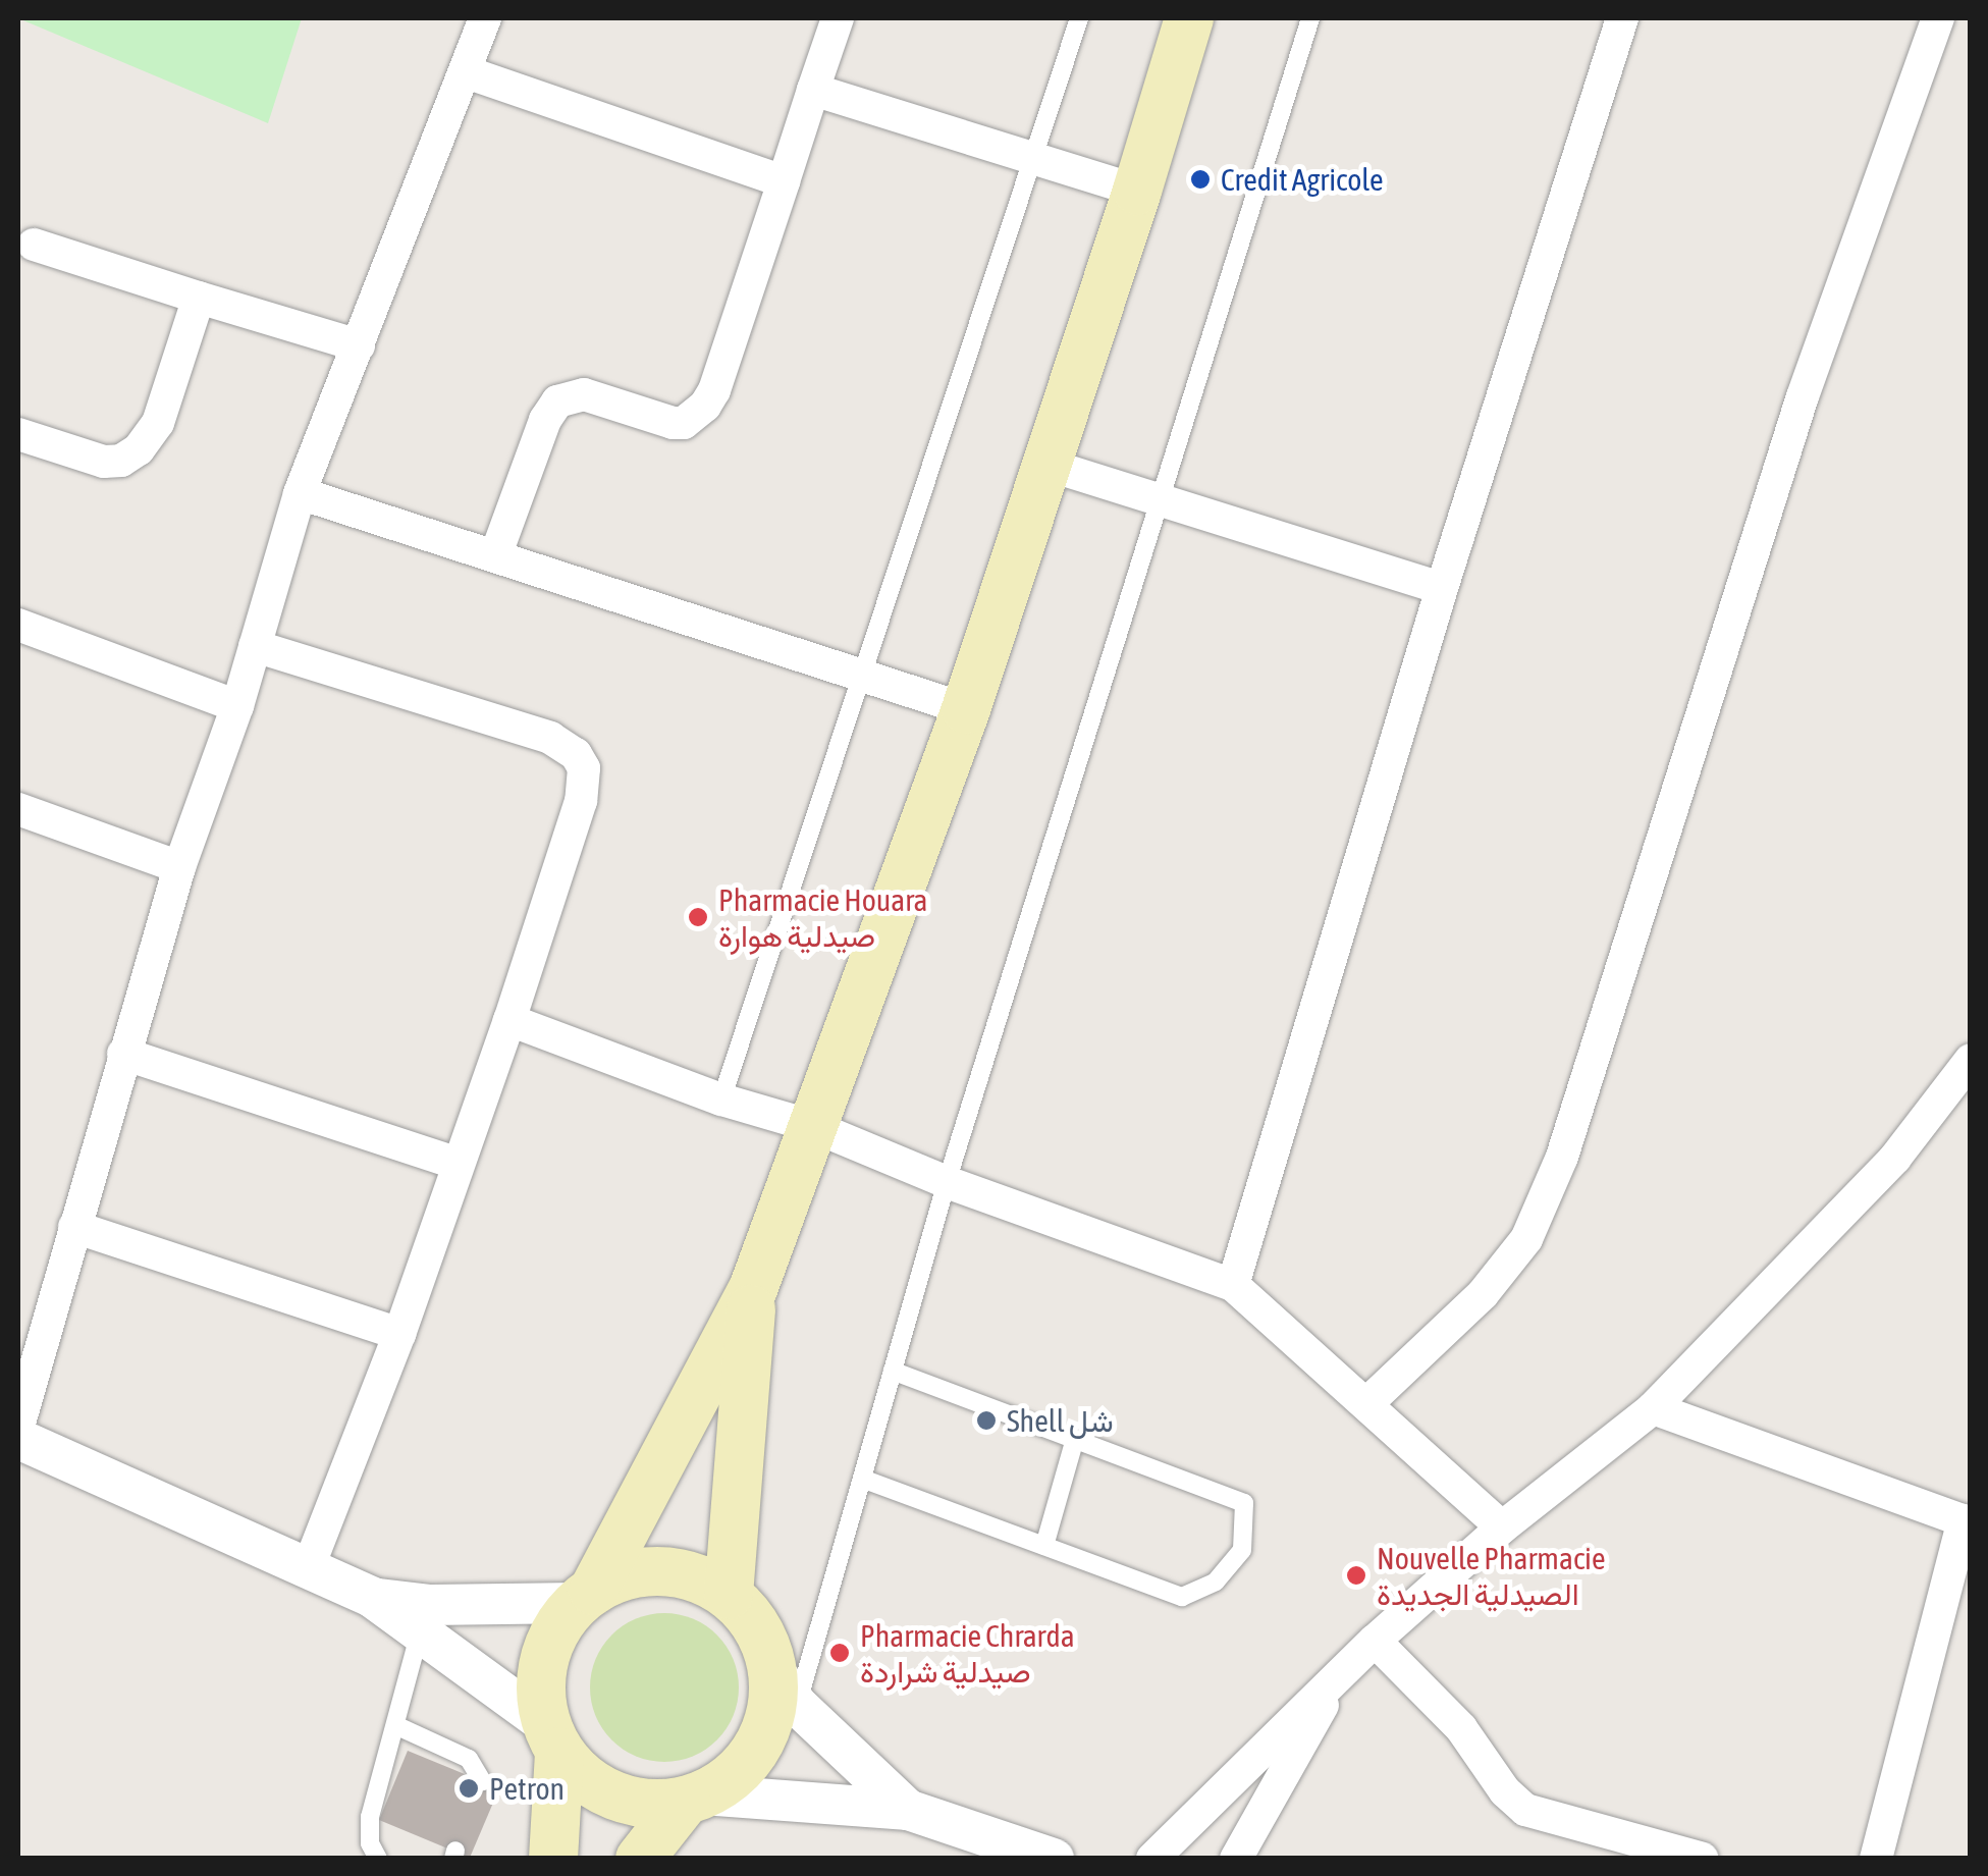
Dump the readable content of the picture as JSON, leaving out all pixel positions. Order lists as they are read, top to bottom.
{
  "places": [
    "Credit Agricole",
    "Pharmacie Houara صيدلية هوارة",
    "Shell شل",
    "Nouvelle Pharmacie الصيدلية الجديدة",
    "Pharmacie Chrarda صيدلية شراردة",
    "Petron"
  ]
}
